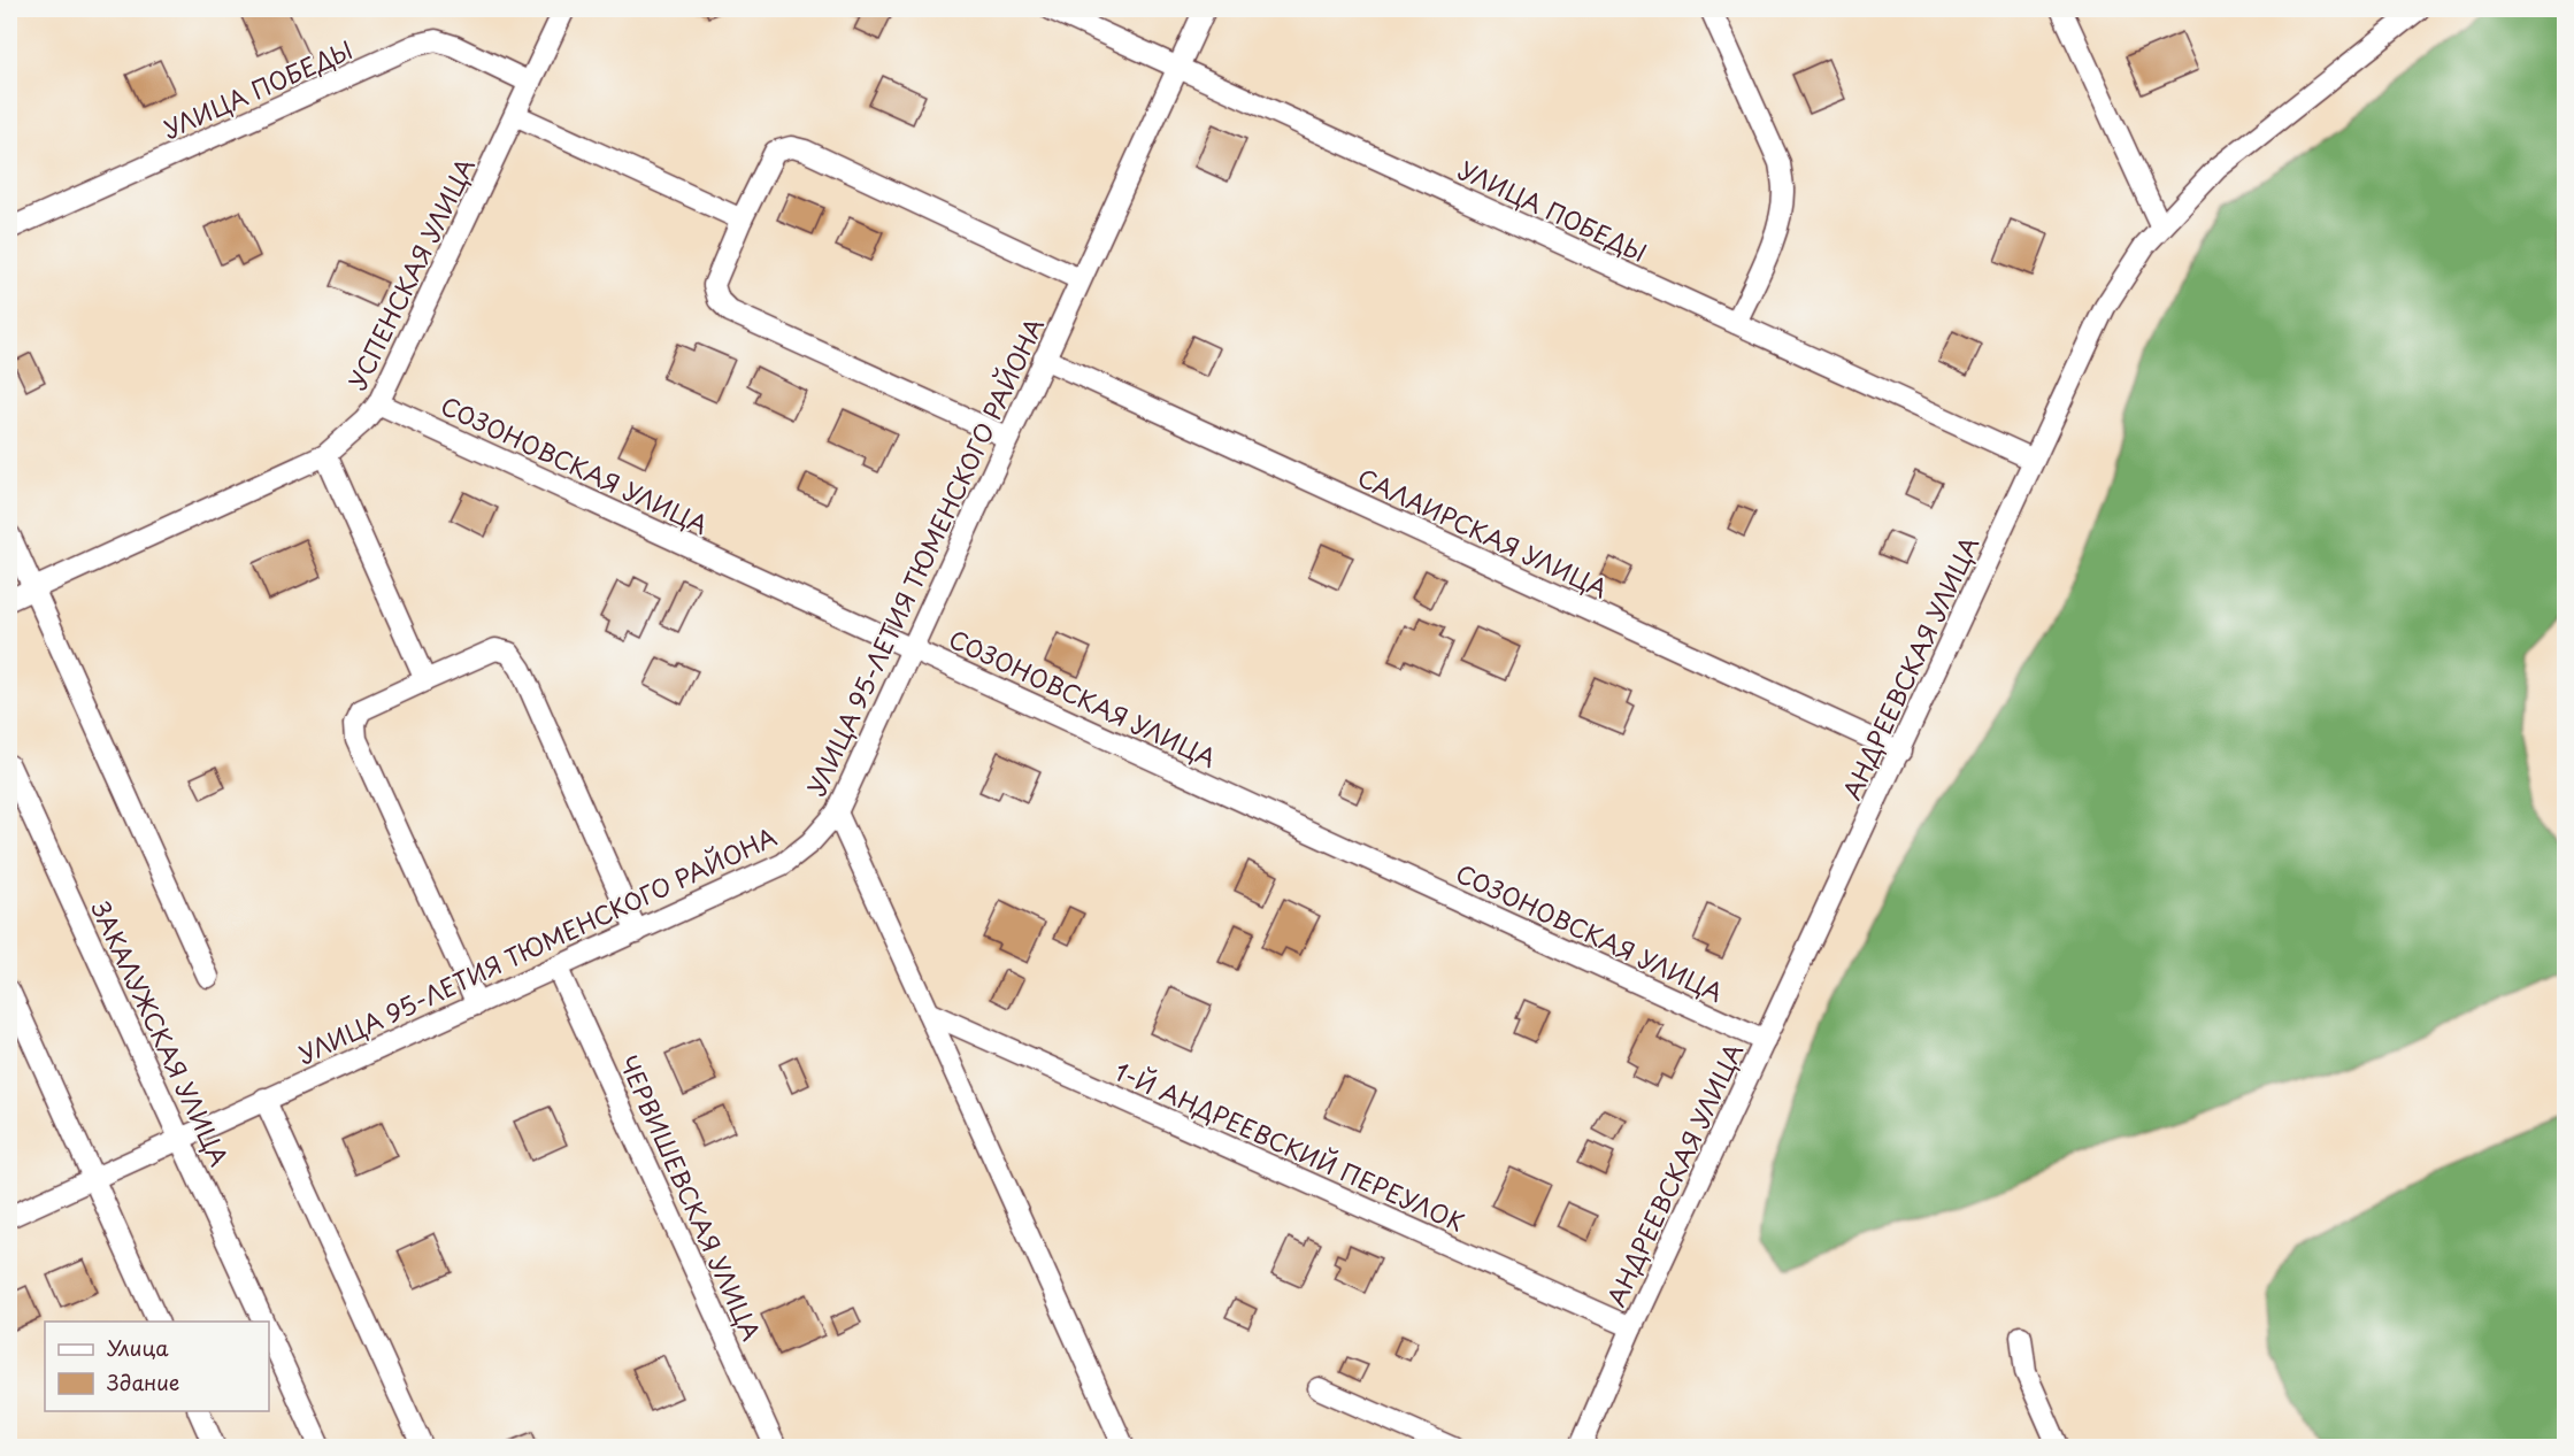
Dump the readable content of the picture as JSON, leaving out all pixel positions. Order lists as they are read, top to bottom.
{
  "streets": {
    "street": [
      "УЛИЦА ПОБЕДЫ",
      "УСПЕНСКАЯ УЛИЦА",
      "СОЗОНОВСКАЯ УЛИЦА",
      "САЛАИРСКАЯ УЛИЦА",
      "УЛИЦА 95-ЛЕТИЯ ТЮМЕНСКОГО РАЙОНА",
      "АНДРЕЕВСКАЯ УЛИЦА",
      "ЗАКАЛУЖСКАЯ УЛИЦА",
      "1-Й АНДРЕЕВСКИЙ ПЕРЕУЛОК",
      "ЧЕРВИШЕВСКАЯ УЛИЦА"
    ]
  },
  "crossings": [
    ["УЛИЦА ПОБЕДЫ", "УСПЕНСКАЯ УЛИЦА"],
    ["УЛИЦА ПОБЕДЫ", "УЛИЦА 95-ЛЕТИЯ ТЮМЕНСКОГО РАЙОНА"],
    ["УЛИЦА ПОБЕДЫ", "АНДРЕЕВСКАЯ УЛИЦА"],
    ["УСПЕНСКАЯ УЛИЦА", "СОЗОНОВСКАЯ УЛИЦА"],
    ["СОЗОНОВСКАЯ УЛИЦА", "УЛИЦА 95-ЛЕТИЯ ТЮМЕНСКОГО РАЙОНА"],
    ["СОЗОНОВСКАЯ УЛИЦА", "АНДРЕЕВСКАЯ УЛИЦА"],
    ["САЛАИРСКАЯ УЛИЦА", "УЛИЦА 95-ЛЕТИЯ ТЮМЕНСКОГО РАЙОНА"],
    ["САЛАИРСКАЯ УЛИЦА", "АНДРЕЕВСКАЯ УЛИЦА"],
    ["УЛИЦА 95-ЛЕТИЯ ТЮМЕНСКОГО РАЙОНА", "ЗАКАЛУЖСКАЯ УЛИЦА"],
    ["УЛИЦА 95-ЛЕТИЯ ТЮМЕНСКОГО РАЙОНА", "ЧЕРВИШЕВСКАЯ УЛИЦА"],
    ["АНДРЕЕВСКАЯ УЛИЦА", "1-Й АНДРЕЕВСКИЙ ПЕРЕУЛОК"]
  ],
  "legend": ["Улица", "Здание"]
}
